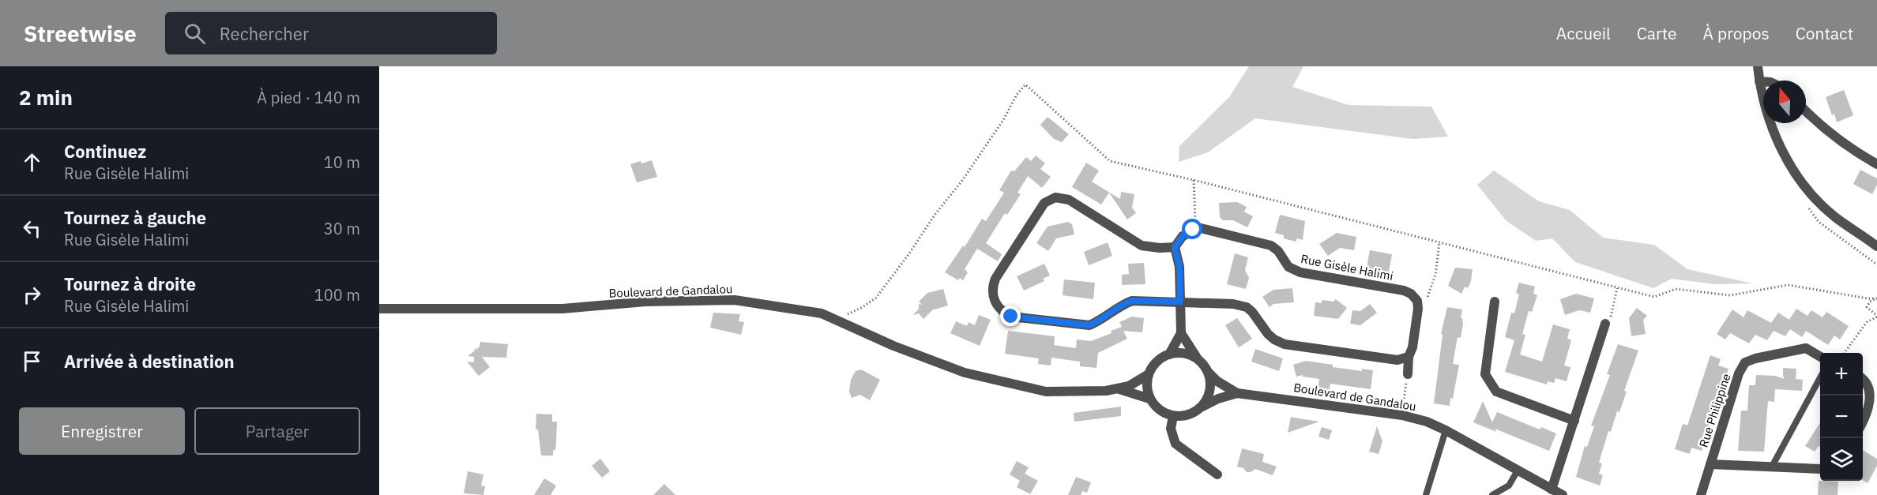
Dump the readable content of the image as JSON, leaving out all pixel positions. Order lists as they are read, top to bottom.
{
  "streets": {
    "street": ["Rue Gisèle Halimi", "Boulevard de Gandalou", "Rue Philippine"]
  },
  "north": "top",
  "page": {
    "header": "Streetwise",
    "search": "Rechercher",
    "nav": [
      "Accueil",
      "Carte",
      "À propos",
      "Contact"
    ],
    "heading": ["2 min", "À pied · 140 m"],
    "list": [
      ["Continuez", "Rue Gisèle Halimi", "10 m"],
      ["Tournez à gauche", "Rue Gisèle Halimi", "30 m"],
      ["Tournez à droite", "Rue Gisèle Halimi", "100 m"],
      "Arrivée à destination"
    ],
    "map_buttons": ["+", "−"],
    "buttons": ["Enregistrer", "Partager"]
  }
}
